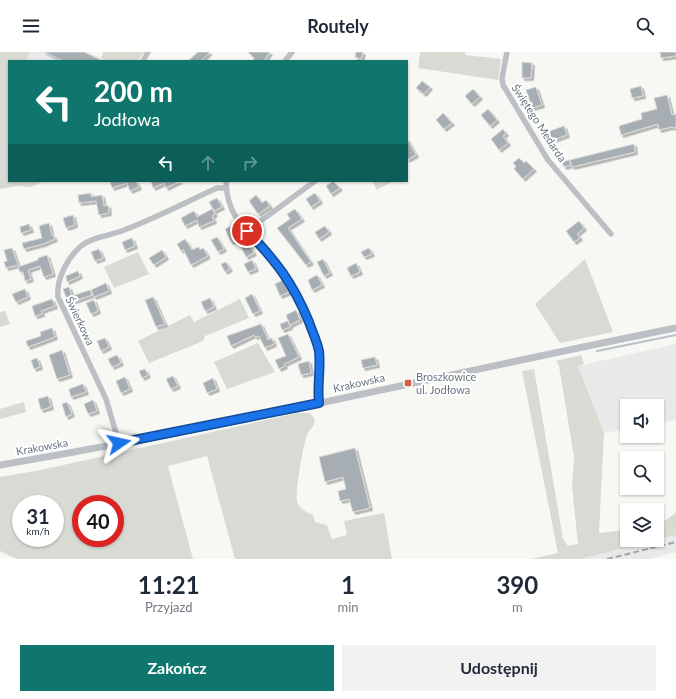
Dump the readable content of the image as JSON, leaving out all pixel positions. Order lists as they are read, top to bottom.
{
  "streets": {
    "street": ["Świętego Medarda", "Świerkowa", "Krakowska"]
  },
  "crossings": [
    ["Świerkowa", "Krakowska"]
  ],
  "places": {
    "transit": ["Broszkowice ul. Jodłowa"]
  },
  "page": {
    "header": "Routely",
    "turn": ["200 m", "Jodłowa"],
    "speed": "31 km/h",
    "limit": "40",
    "eta": [
      "11:21",
      "Przyjazd",
      "1",
      "min",
      "390",
      "m"
    ],
    "buttons": ["Zakończ", "Udostępnij"]
  }
}
